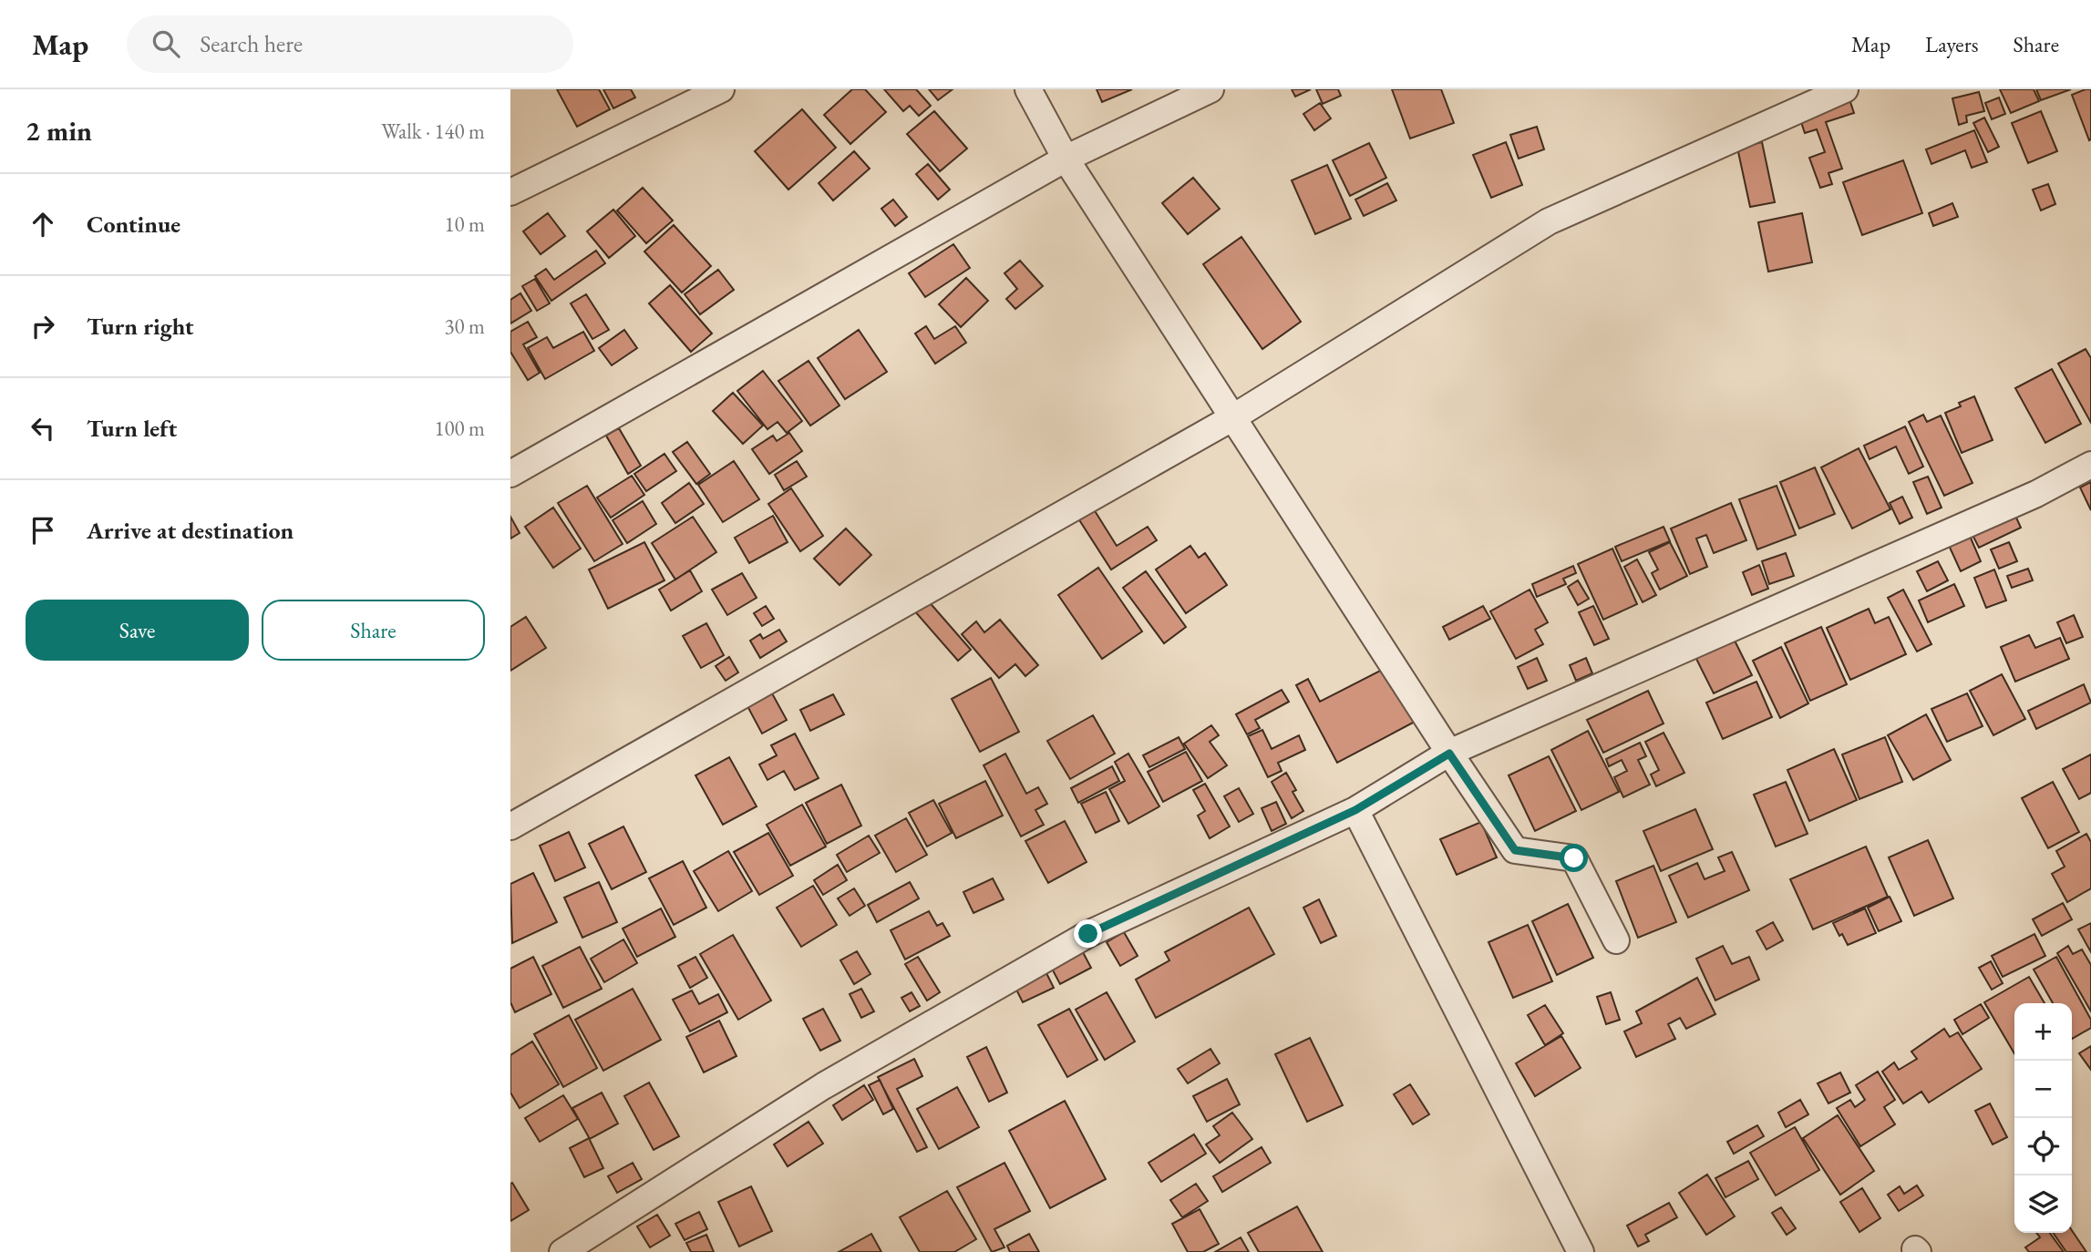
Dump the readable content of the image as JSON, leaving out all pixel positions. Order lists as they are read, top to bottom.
{
  "page": {
    "header": "Map",
    "search": "Search here",
    "nav": ["Map", "Layers", "Share"],
    "heading": ["2 min", "Walk · 140 m"],
    "list": [
      ["Continue", "10 m"],
      ["Turn right", "30 m"],
      ["Turn left", "100 m"],
      "Arrive at destination"
    ],
    "buttons": ["Save", "Share"],
    "map_buttons": ["+", "−"]
  }
}
